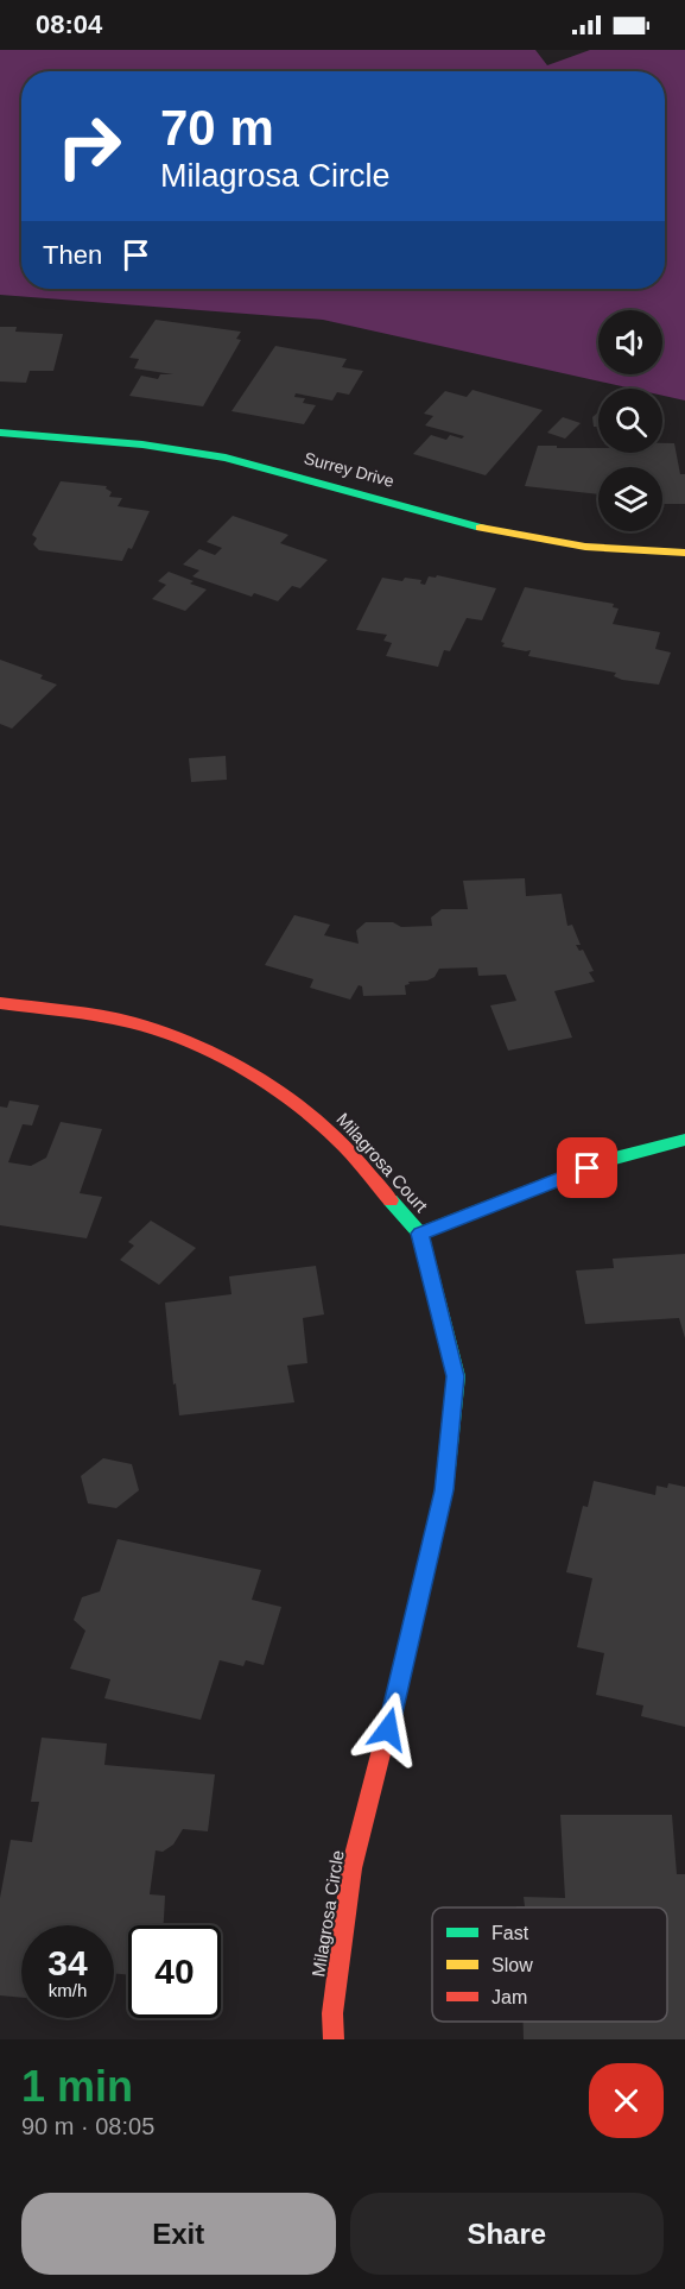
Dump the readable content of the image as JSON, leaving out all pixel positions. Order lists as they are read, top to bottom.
{
  "streets": {
    "street": ["Surrey Drive", "Milagrosa Court", "Milagrosa Circle"]
  },
  "crossings": [
    ["Milagrosa Court", "Milagrosa Circle"]
  ],
  "legend": ["Fast", "Slow", "Jam"],
  "page": {
    "status": "08:04",
    "turn": ["70 m", "Milagrosa Circle"],
    "then": "Then",
    "speed": "34 km/h",
    "limit": "40",
    "heading": ["1 min", "90 m · 08:05"],
    "buttons": ["Exit", "Share"]
  }
}
